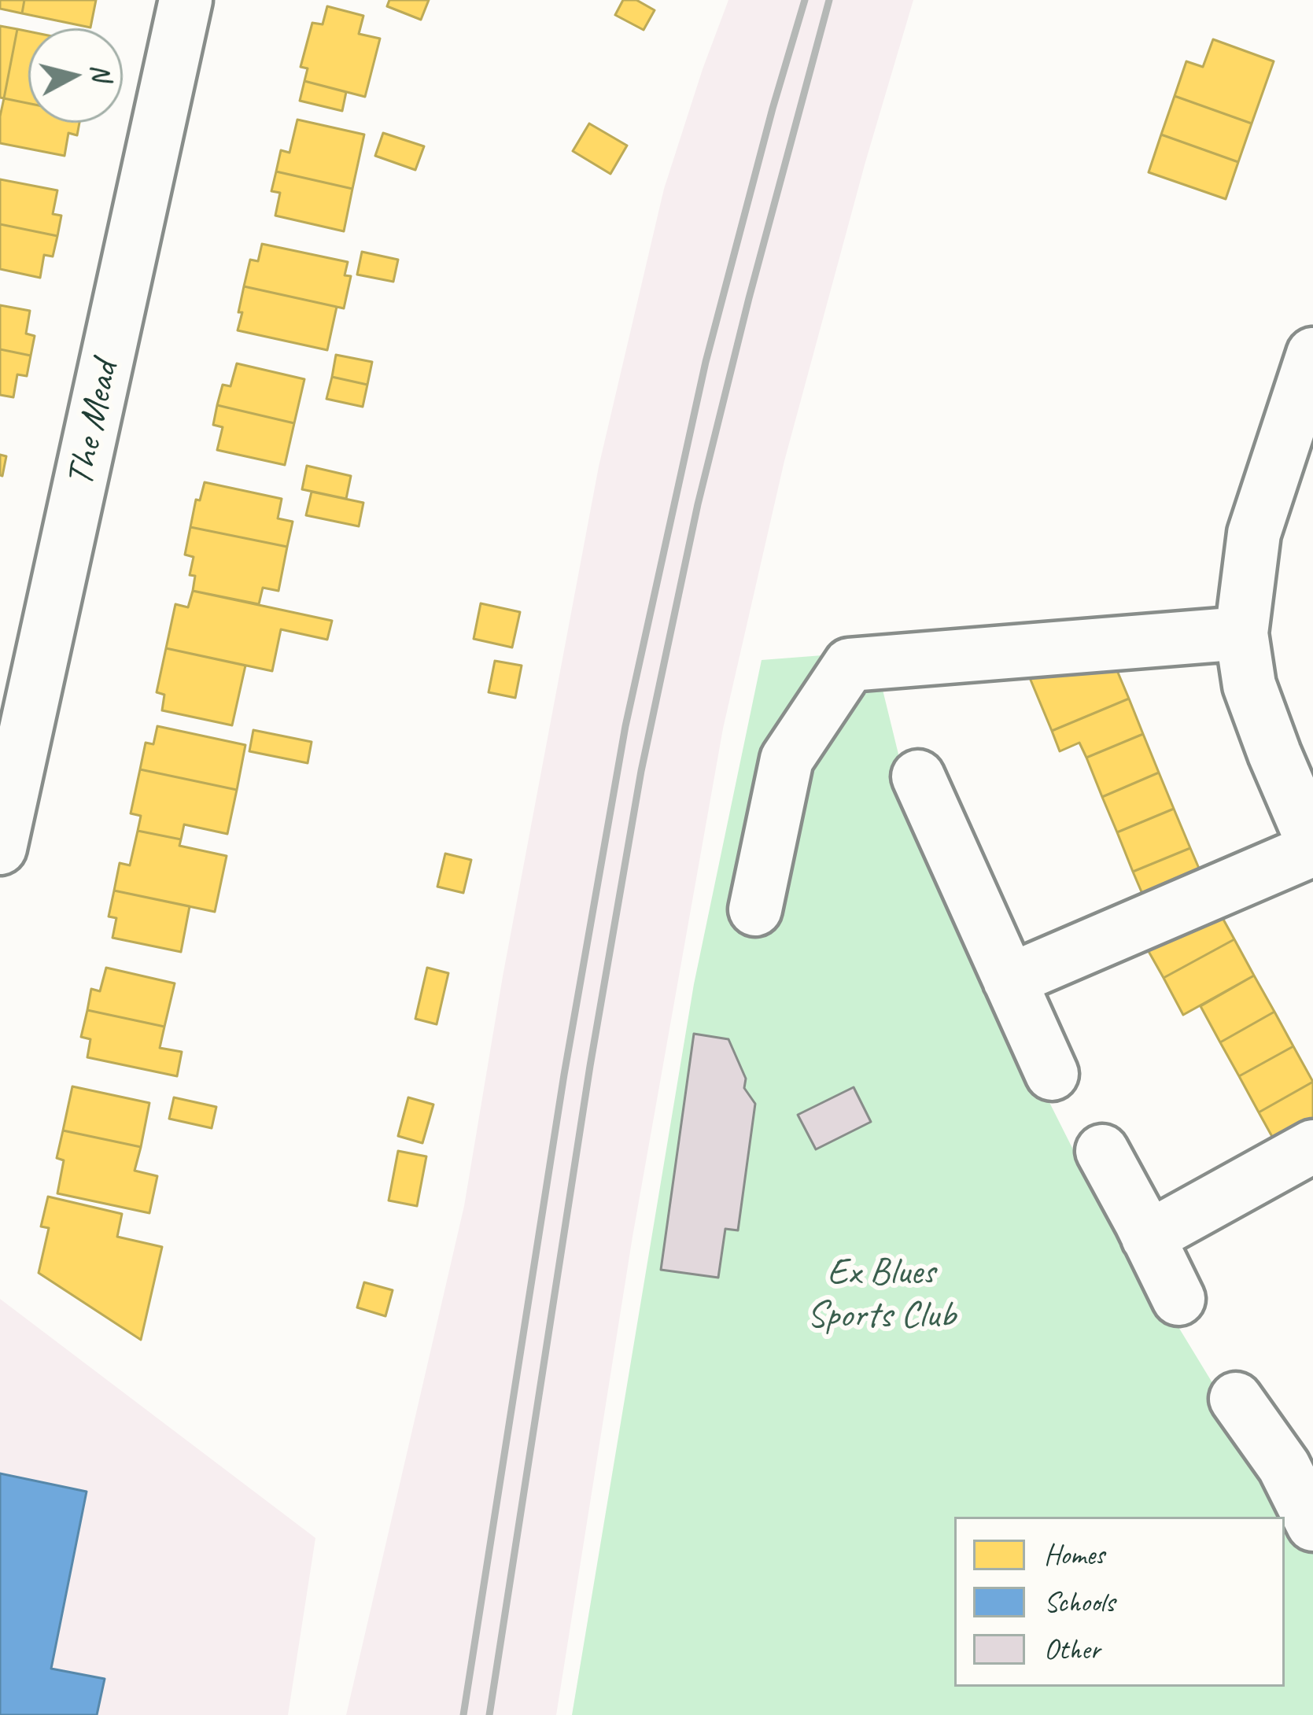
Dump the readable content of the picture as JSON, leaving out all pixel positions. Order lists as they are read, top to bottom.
{
  "streets": {
    "street": ["The Mead"]
  },
  "parks": ["Ex Blues Sports Club"],
  "legend": ["Homes", "Schools", "Other"],
  "north": "right"
}
